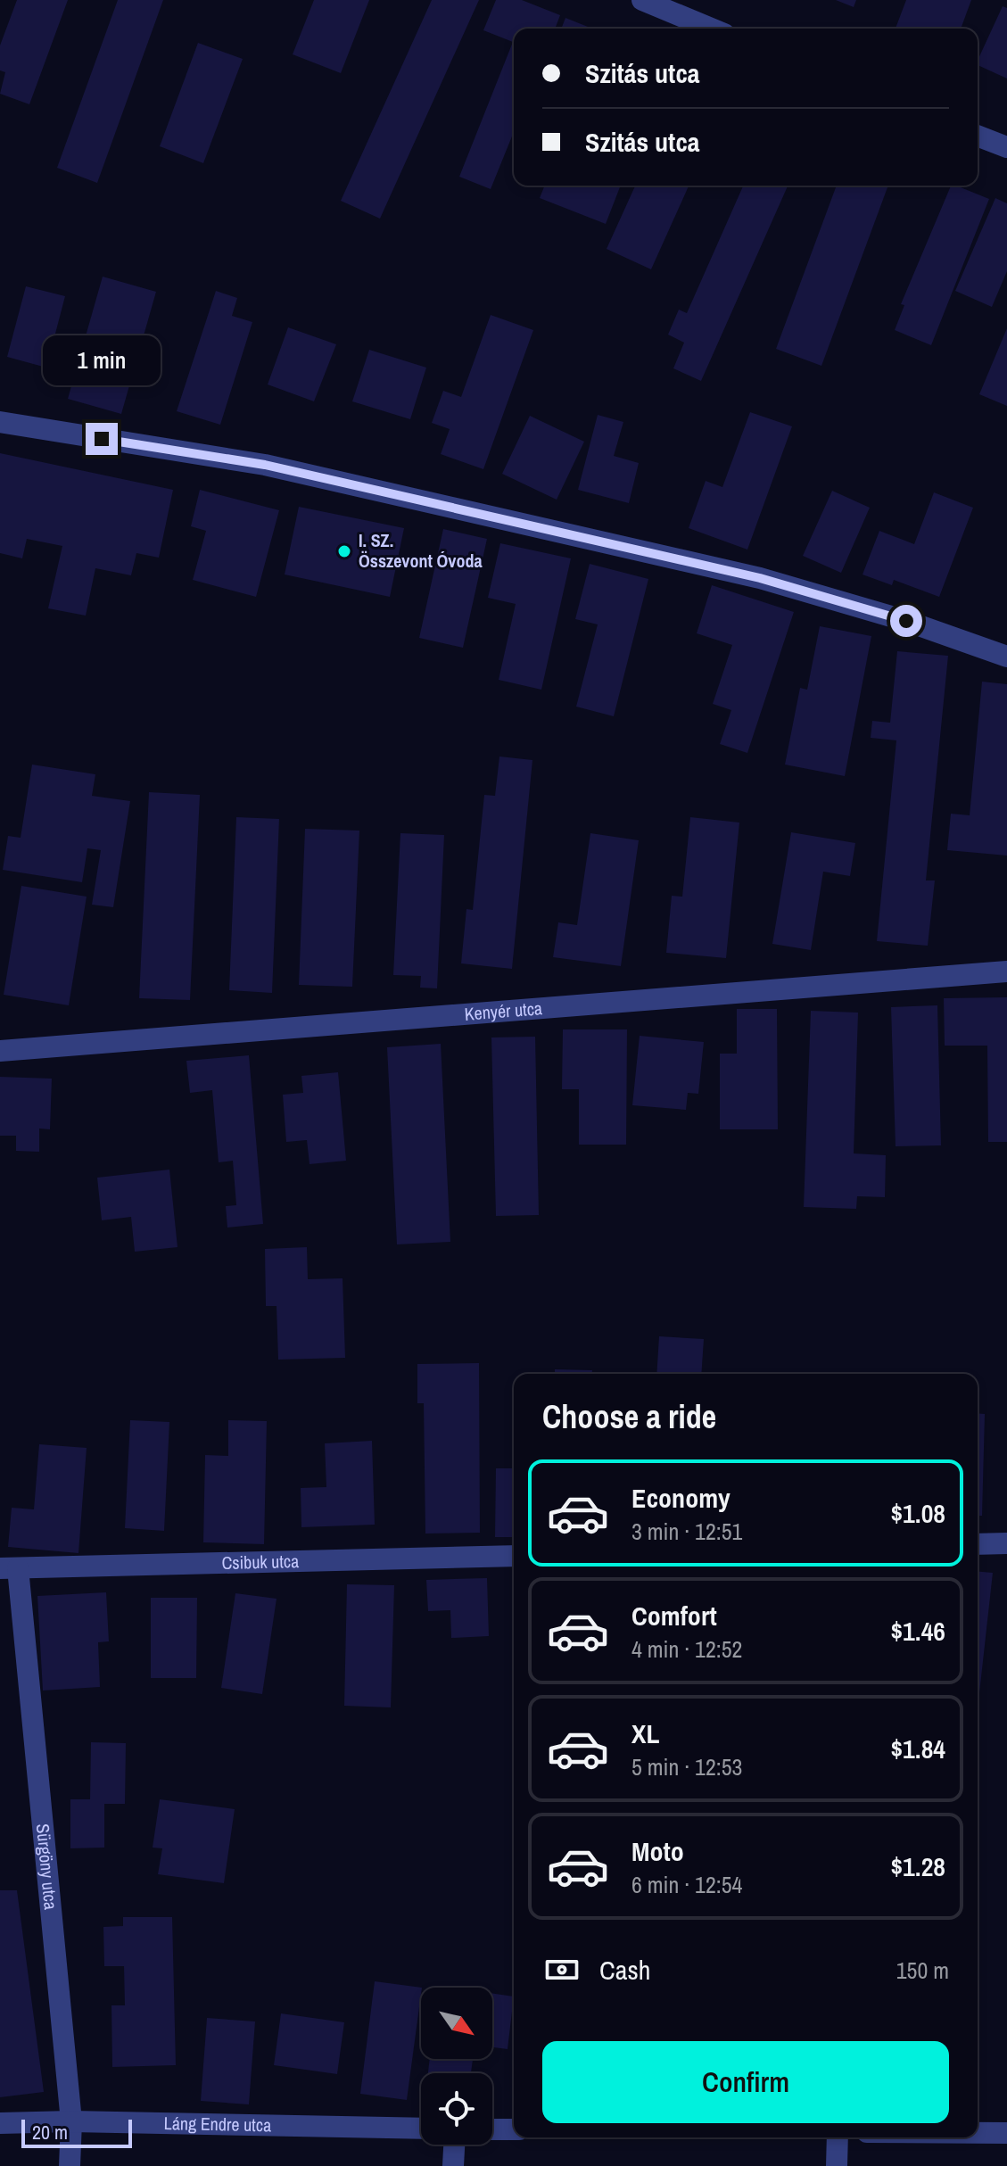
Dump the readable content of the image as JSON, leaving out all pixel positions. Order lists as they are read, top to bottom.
{
  "streets": {
    "street": [
      "Kenyér utca",
      "Csibuk utca",
      "Sürgöny utca",
      "Láng Endre utca"
    ]
  },
  "crossings": [
    ["Csibuk utca", "Sürgöny utca"],
    ["Sürgöny utca", "Láng Endre utca"]
  ],
  "places": ["I. SZ. Összevont Óvoda"],
  "scale_bar": "20 m",
  "north": "bottom right",
  "page": {
    "banner": ["Szitás utca", "Szitás utca"],
    "bubble": "1 min",
    "heading": "Choose a ride",
    "list": [
      {
        "name": "Economy",
        "note": "3 min · 12:51",
        "value": "$1.08"
      },
      {
        "name": "Comfort",
        "note": "4 min · 12:52",
        "value": "$1.46"
      },
      {
        "name": "XL",
        "note": "5 min · 12:53",
        "value": "$1.84"
      },
      {
        "name": "Moto",
        "note": "6 min · 12:54",
        "value": "$1.28"
      }
    ],
    "pay": ["Cash", "150 m"],
    "buttons": "Confirm",
    "scale": "20 m"
  }
}
